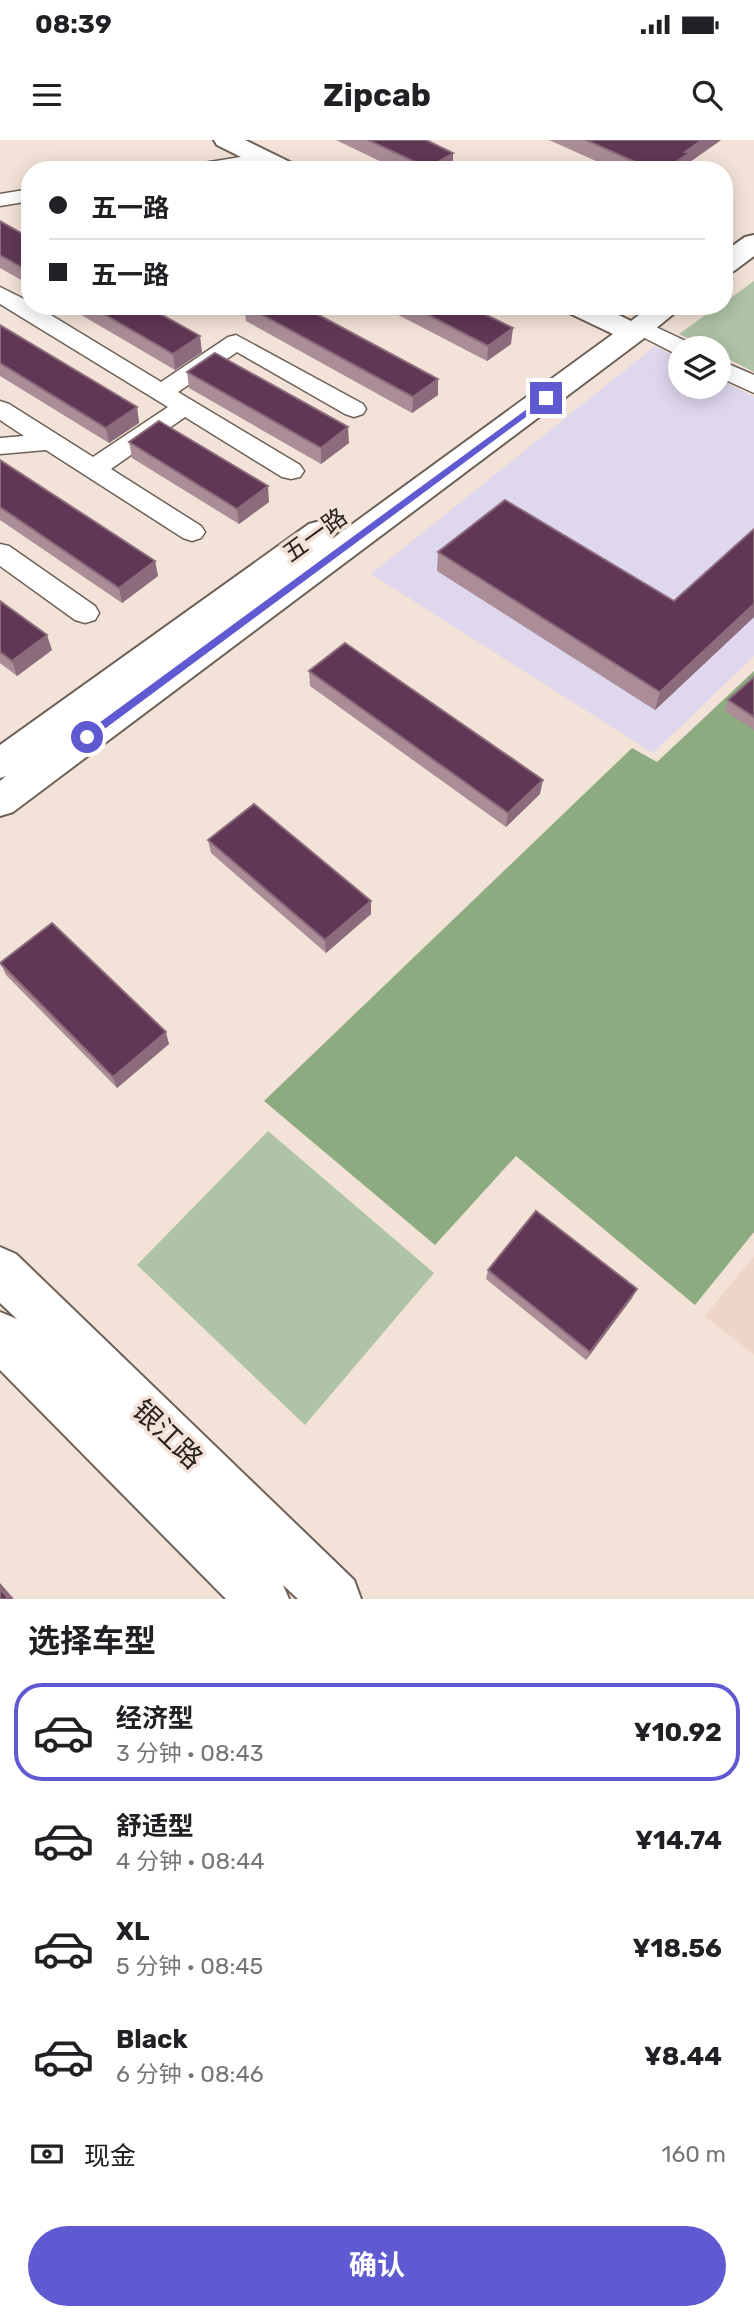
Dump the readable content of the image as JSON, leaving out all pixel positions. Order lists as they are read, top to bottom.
{
  "streets": {
    "street": ["五一路", "银江路"]
  },
  "page": {
    "status": "08:39",
    "header": "Zipcab",
    "banner": ["五一路", "五一路"],
    "heading": "选择车型",
    "list": [
      {
        "name": "经济型",
        "note": "3 分钟 · 08:43",
        "value": "¥10.92"
      },
      {
        "name": "舒适型",
        "note": "4 分钟 · 08:44",
        "value": "¥14.74"
      },
      {
        "name": "XL",
        "note": "5 分钟 · 08:45",
        "value": "¥18.56"
      },
      {
        "name": "Black",
        "note": "6 分钟 · 08:46",
        "value": "¥8.44"
      }
    ],
    "pay": ["现金", "160 m"],
    "buttons": "确认"
  }
}
